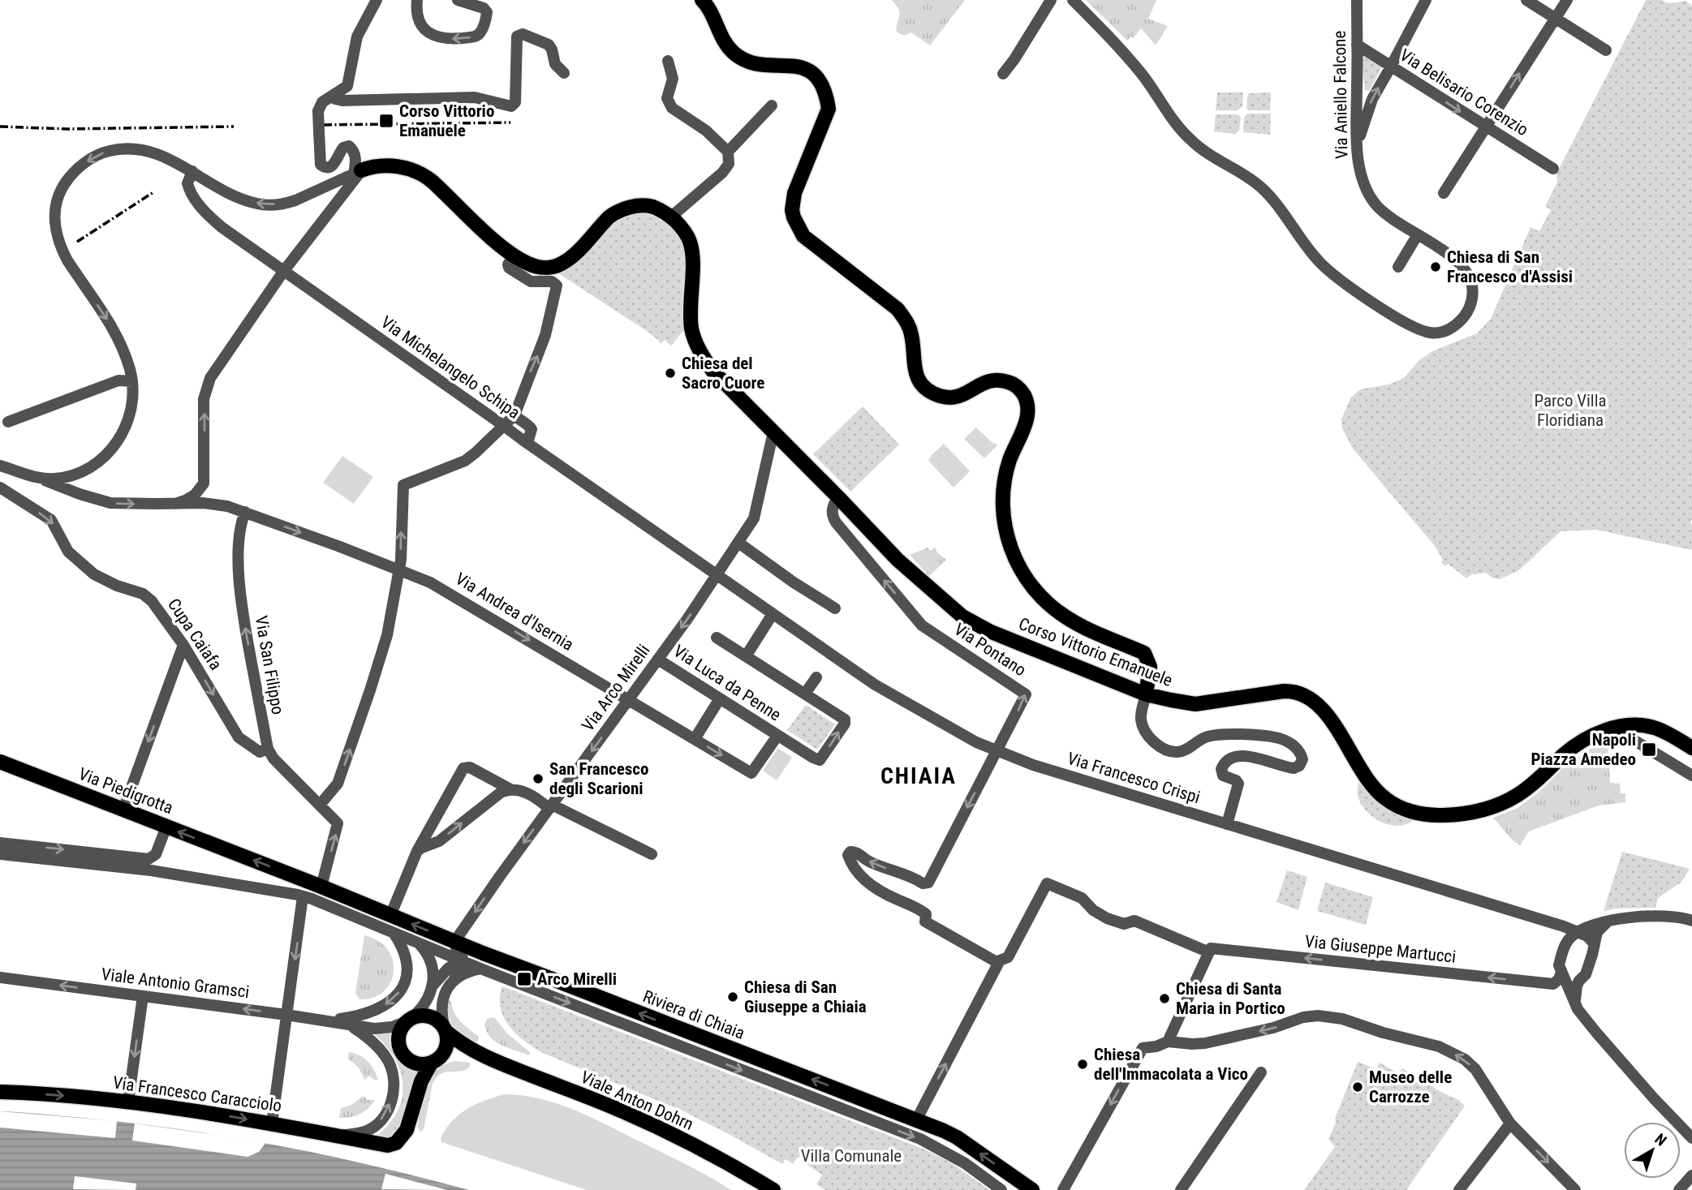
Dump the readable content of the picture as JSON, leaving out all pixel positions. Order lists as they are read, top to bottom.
{
  "streets": {
    "main road": [
      "Corso Vittorio Emanuele",
      "Via Piedigrotta",
      "Riviera di Chiaia",
      "Via Francesco Caracciolo",
      "Viale Anton Dohrn"
    ],
    "street": [
      "Via Belisario Corenzio",
      "Via Aniello Falcone",
      "Via Michelangelo Schipa",
      "Via Andrea d'Isernia",
      "Cupa Caiafa",
      "Via Pontano",
      "Via San Filippo",
      "Via Luca da Penne",
      "Via Arco Mirelli",
      "Via Francesco Crispi",
      "Via Giuseppe Martucci",
      "Viale Antonio Gramsci"
    ]
  },
  "crossings": [
    ["Via Belisario Corenzio", "Via Aniello Falcone"],
    ["Via Michelangelo Schipa", "Via Arco Mirelli"],
    ["Via Michelangelo Schipa", "Via Francesco Crispi"],
    ["Via Andrea d'Isernia", "Via San Filippo"],
    ["Via Andrea d'Isernia", "Via Luca da Penne"],
    ["Via Andrea d'Isernia", "Via Arco Mirelli"],
    ["Cupa Caiafa", "Via San Filippo"],
    ["Via Pontano", "Corso Vittorio Emanuele"],
    ["Via Pontano", "Via Francesco Crispi"],
    ["Via Pontano", "Via Giuseppe Martucci"],
    ["Via San Filippo", "Riviera di Chiaia"],
    ["Via Luca da Penne", "Via Arco Mirelli"],
    ["Via Arco Mirelli", "Via Francesco Crispi"],
    ["Via Arco Mirelli", "Riviera di Chiaia"],
    ["Via Francesco Crispi", "Via Giuseppe Martucci"],
    ["Via Piedigrotta", "Riviera di Chiaia"],
    ["Viale Antonio Gramsci", "Via Francesco Caracciolo"],
    ["Viale Antonio Gramsci", "Viale Anton Dohrn"],
    ["Via Francesco Caracciolo", "Viale Anton Dohrn"]
  ],
  "one_way": [
    "Via Belisario Corenzio",
    "Via Andrea d'Isernia",
    "Cupa Caiafa",
    "Via San Filippo",
    "Via Giuseppe Martucci",
    "Viale Antonio Gramsci",
    "Riviera di Chiaia",
    "Via Francesco Caracciolo"
  ],
  "districts": ["CHIAIA"],
  "parks": ["Parco Villa Floridiana", "Villa Comunale"],
  "places": {
    "transit": ["Corso Vittorio Emanuele", "Napoli Piazza Amedeo", "Arco Mirelli"],
    "other": [
      "Chiesa di San Francesco d'Assisi",
      "Chiesa del Sacro Cuore",
      "San Francesco degli Scarioni",
      "Chiesa di San Giuseppe a Chiaia",
      "Chiesa di Santa Maria in Portico",
      "Chiesa dell'Immacolata a Vico",
      "Museo delle Carrozze"
    ]
  },
  "north": "top right"
}
